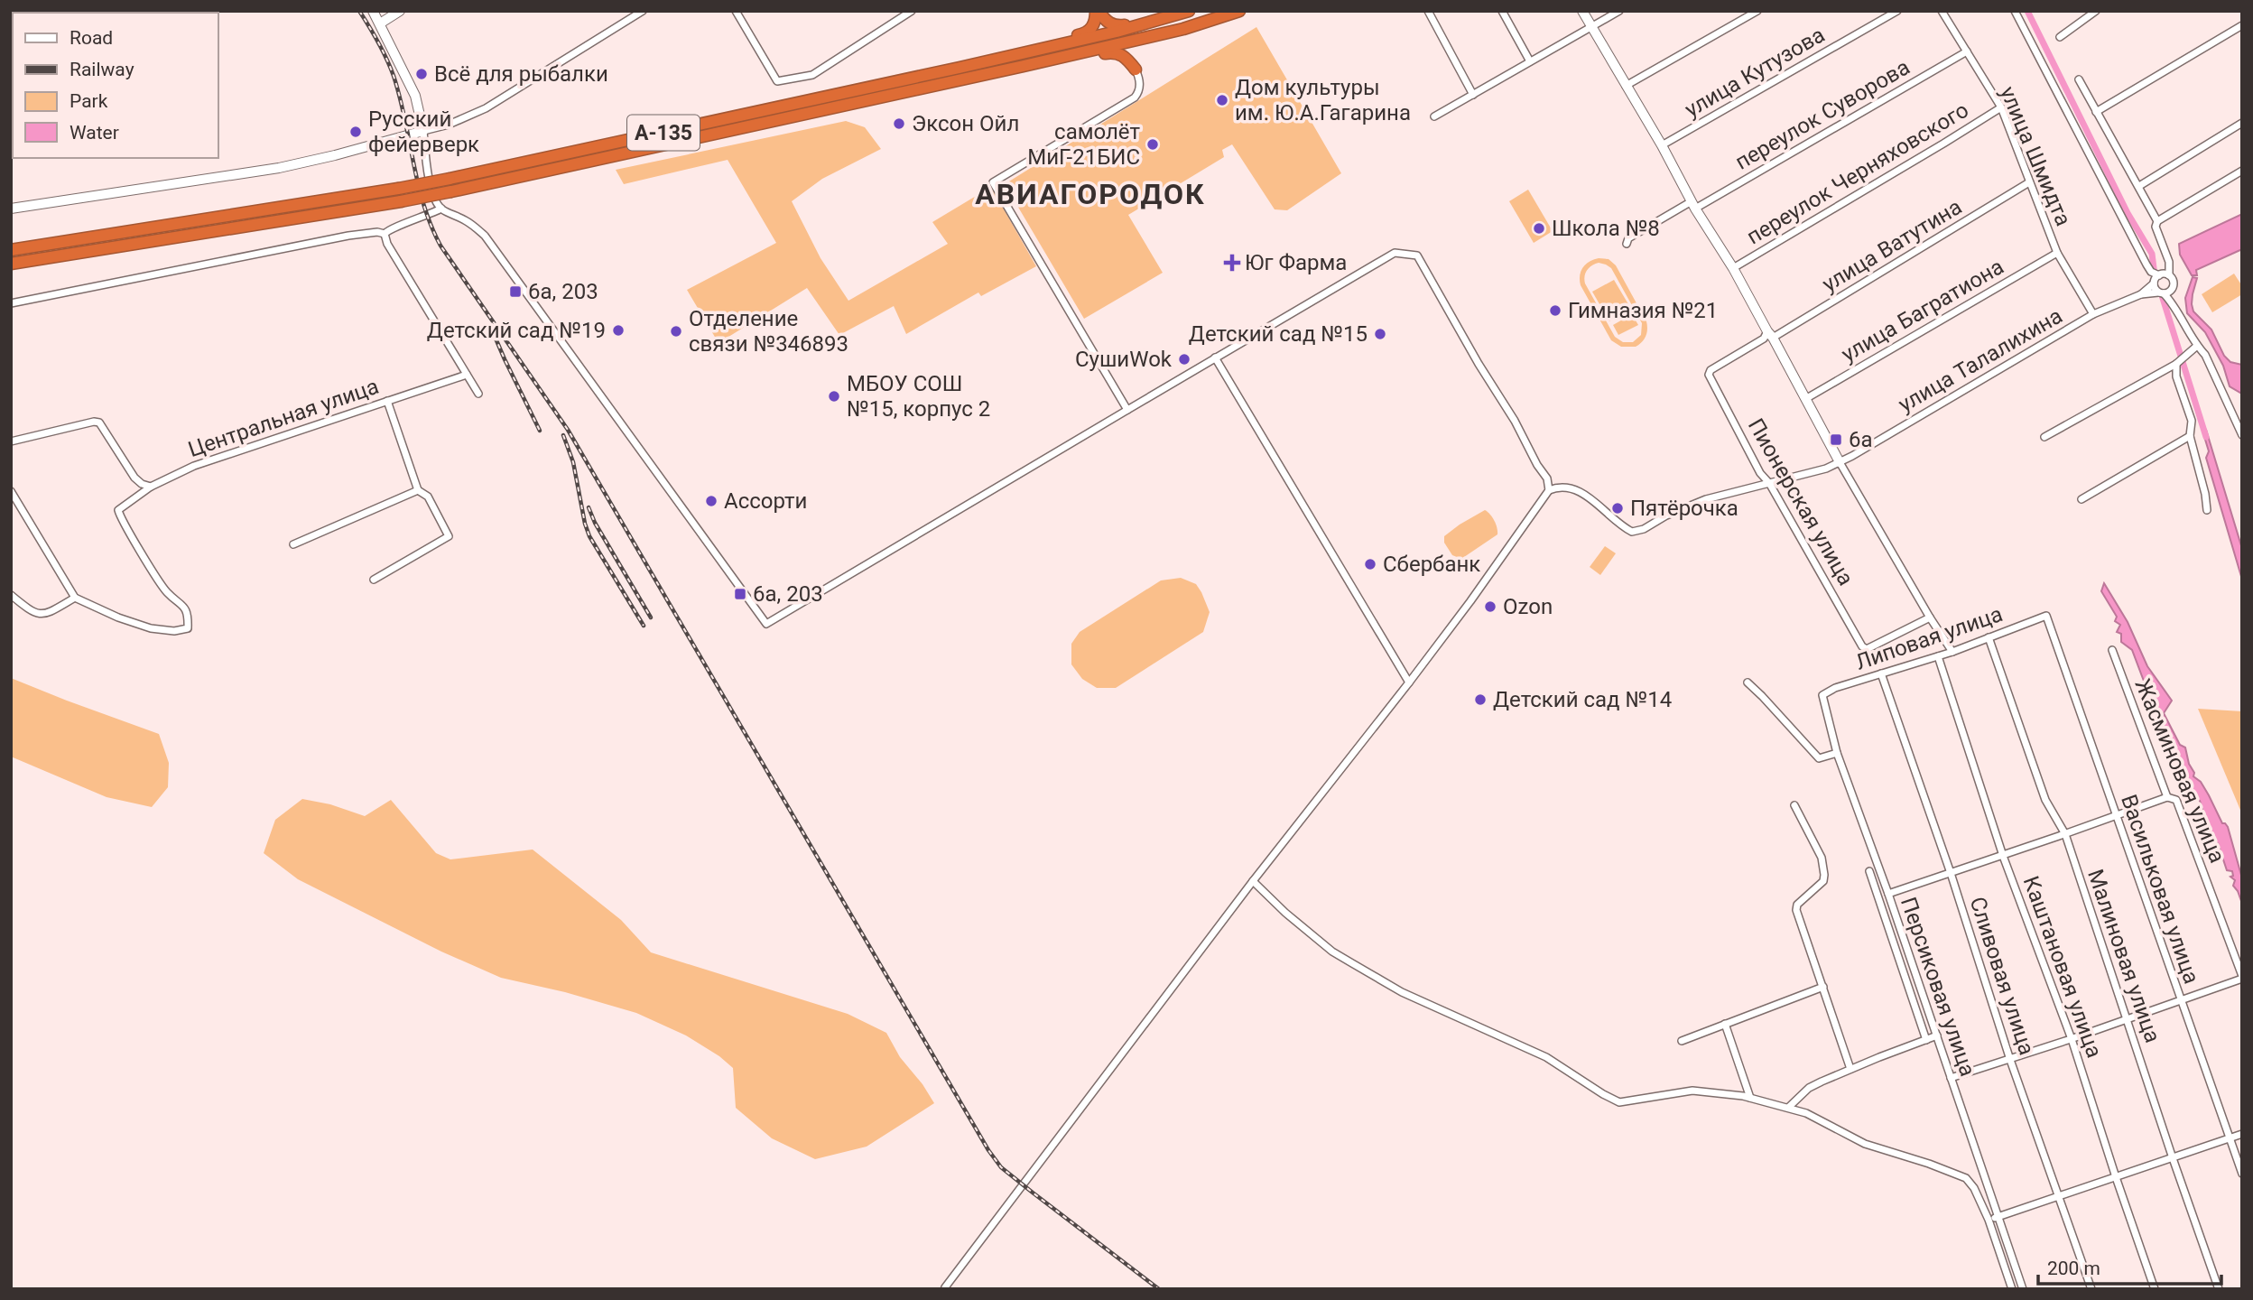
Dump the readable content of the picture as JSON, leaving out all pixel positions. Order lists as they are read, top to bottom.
{
  "streets": {
    "highway": ["А-135"],
    "street": [
      "улица Кутузова",
      "переулок Суворова",
      "улица Шмидта",
      "переулок Черняховского",
      "улица Ватутина",
      "улица Багратиона",
      "улица Талалихина",
      "Центральная улица",
      "Пионерская улица",
      "Липовая улица",
      "Жасминовая улица",
      "Васильковая улица",
      "Малиновая улица",
      "Каштановая улица",
      "Сливовая улица",
      "Персиковая улица"
    ]
  },
  "crossings": [
    ["переулок Суворова", "улица Шмидта"],
    ["улица Шмидта", "переулок Черняховского"],
    ["улица Шмидта", "улица Ватутина"],
    ["улица Шмидта", "улица Багратиона"],
    ["улица Шмидта", "улица Талалихина"],
    ["улица Ватутина", "Пионерская улица"],
    ["улица Талалихина", "Пионерская улица"],
    ["Липовая улица", "Васильковая улица"],
    ["Липовая улица", "Малиновая улица"],
    ["Липовая улица", "Каштановая улица"],
    ["Липовая улица", "Сливовая улица"],
    ["Липовая улица", "Персиковая улица"]
  ],
  "districts": ["АВИАГОРОДОК"],
  "places": {
    "other": [
      "Всё для рыбалки",
      "Дом культуры им. Ю.А.Гагарина",
      "Эксон Ойл",
      "Русский фейерверк",
      "самолёт МиГ-21БИС",
      "Школа №8",
      "Гимназия №21",
      "Детский сад №19",
      "Отделение связи №346893",
      "Детский сад №15",
      "СушиWok",
      "МБОУ СОШ №15, корпус 2",
      "Ассорти",
      "Пятёрочка",
      "Сбербанк",
      "Ozon",
      "Детский сад №14"
    ],
    "health": ["Юг Фарма"],
    "transit": ["6a, 203", "6а", "6а, 203"]
  },
  "legend": [
    "Road",
    "Railway",
    "Park",
    "Water"
  ],
  "scale_bar": "200 m"
}
